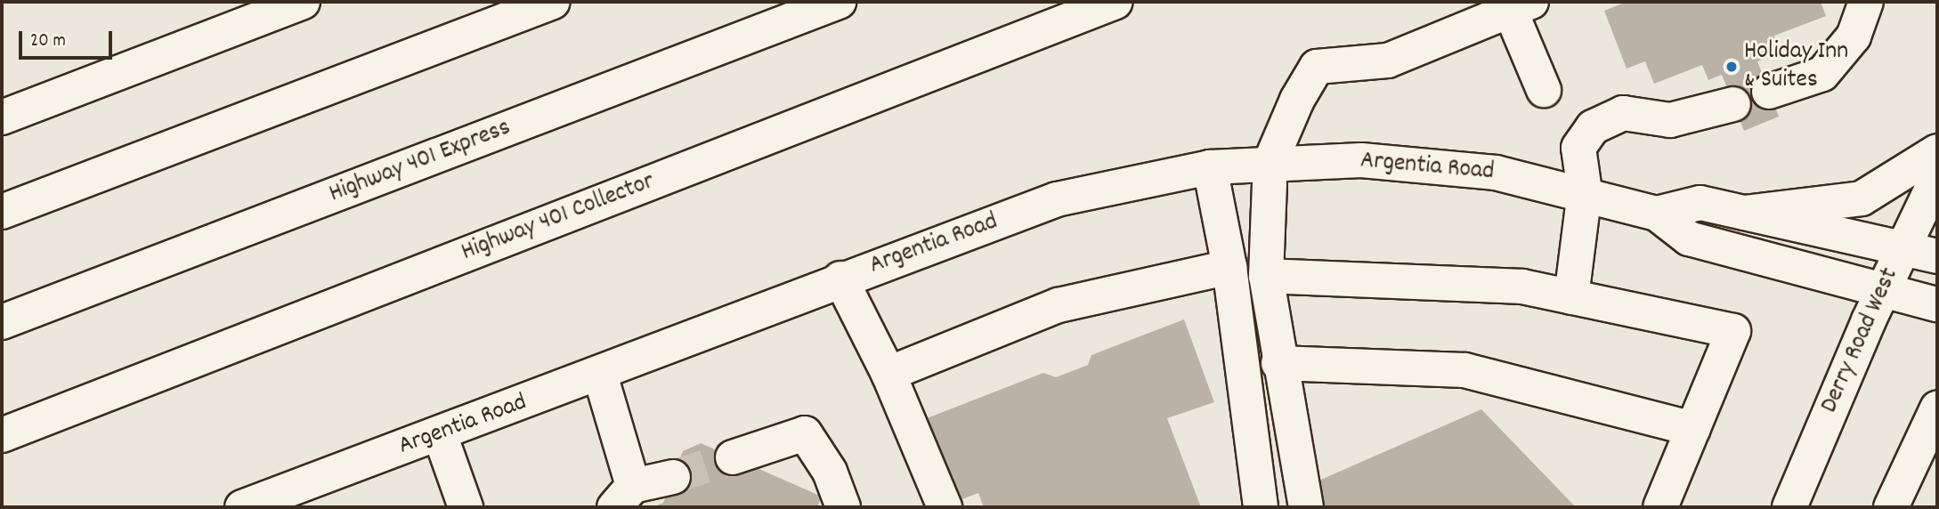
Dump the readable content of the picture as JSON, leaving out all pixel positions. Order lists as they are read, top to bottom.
{
  "streets": {
    "main road": [
      "Highway 401 Express",
      "Argentia Road",
      "Highway 401 Collector",
      "Derry Road West"
    ]
  },
  "crossings": [
    ["Argentia Road", "Derry Road West"]
  ],
  "places": ["Holiday Inn & Suites"],
  "scale_bar": "20 m"
}
